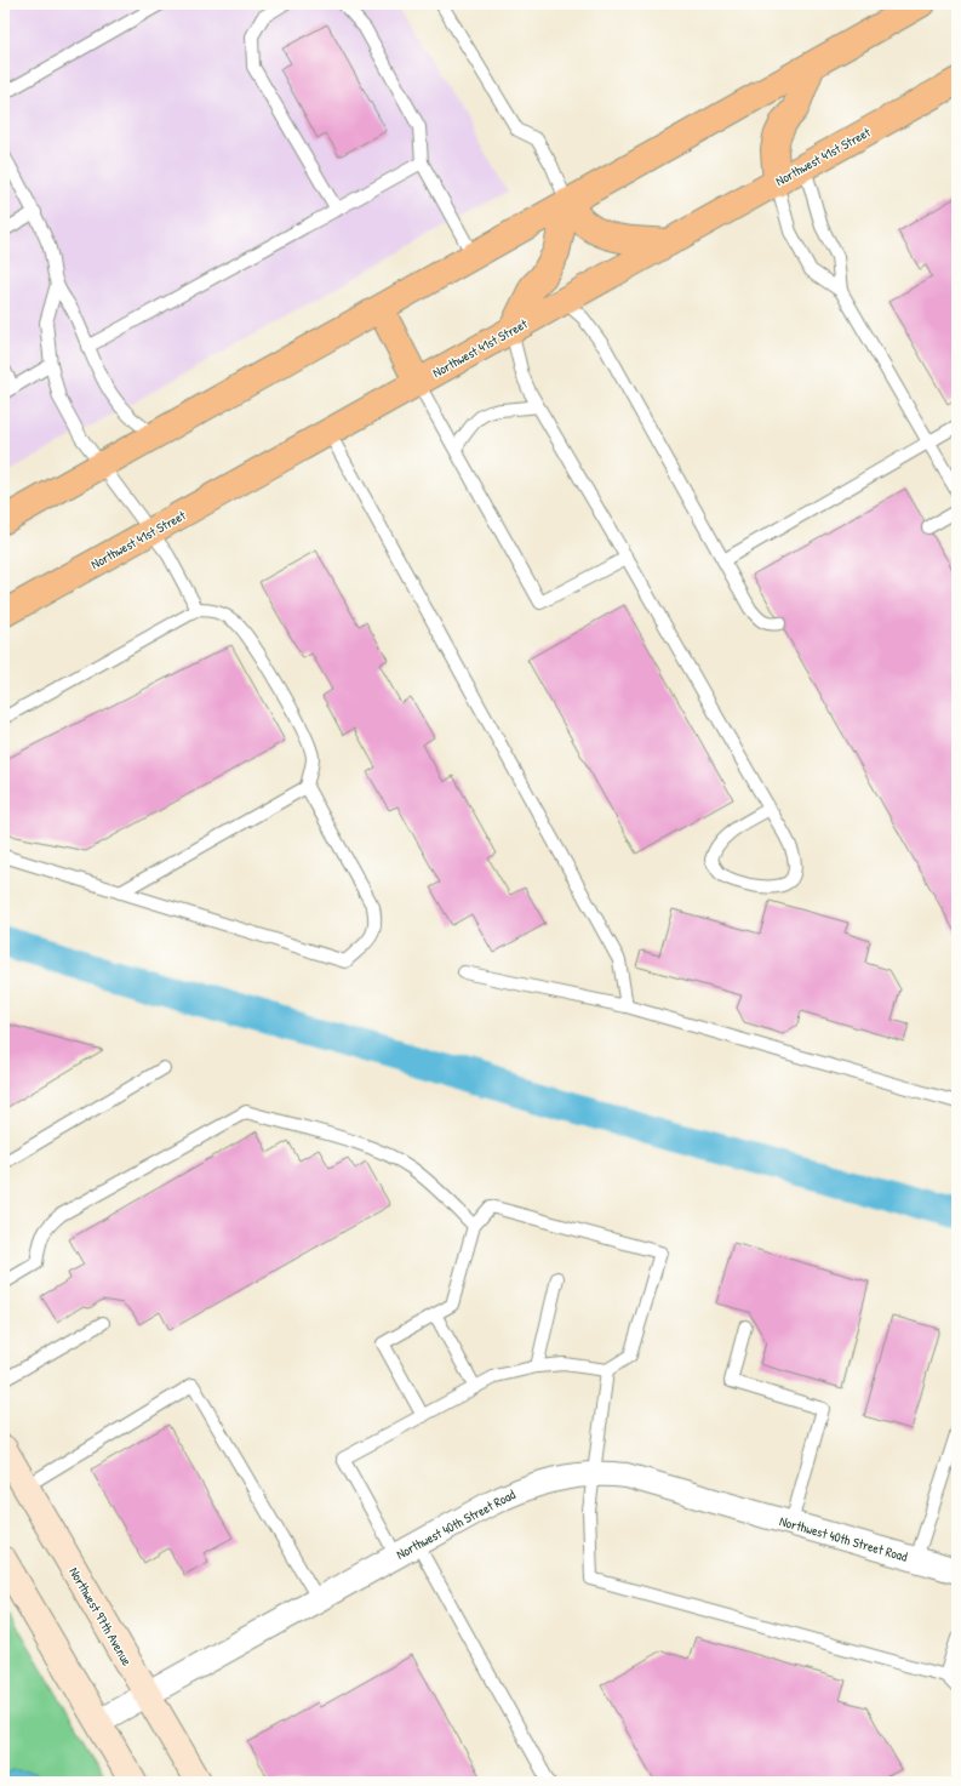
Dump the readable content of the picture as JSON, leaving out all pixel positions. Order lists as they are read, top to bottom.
{
  "streets": {
    "main road": ["Northwest 41st Street"],
    "street": ["Northwest 40th Street Road", "Northwest 97th Avenue"]
  },
  "crossings": [
    ["Northwest 40th Street Road", "Northwest 97th Avenue"]
  ]
}
